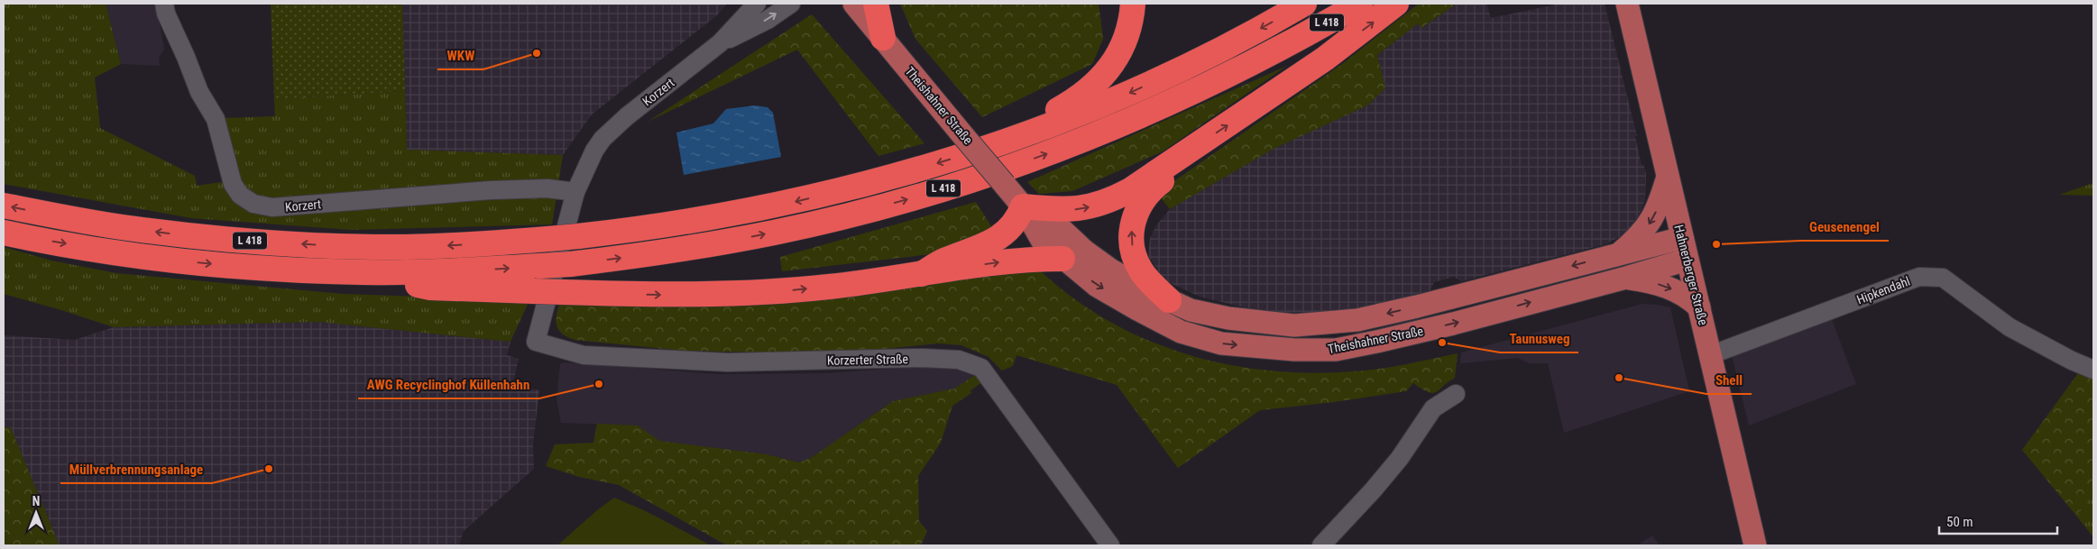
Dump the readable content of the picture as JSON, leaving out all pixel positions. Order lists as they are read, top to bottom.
{
  "streets": {
    "highway": ["L 418"],
    "main road": ["Theishahner Straße", "Hahnerberger Straße"],
    "street": ["Korzert", "Hipkendahl", "Korzerter Straße"]
  },
  "crossings": [
    ["L 418", "Theishahner Straße"],
    ["Korzert", "Korzerter Straße"],
    ["Theishahner Straße", "Hahnerberger Straße"],
    ["Hahnerberger Straße", "Hipkendahl"]
  ],
  "places": [
    "WKW",
    "Geusenengel",
    "Taunusweg",
    "Shell",
    "AWG Recyclinghof Küllenhahn",
    "Müllverbrennungsanlage"
  ],
  "scale_bar": "50 m",
  "north": "top"
}
